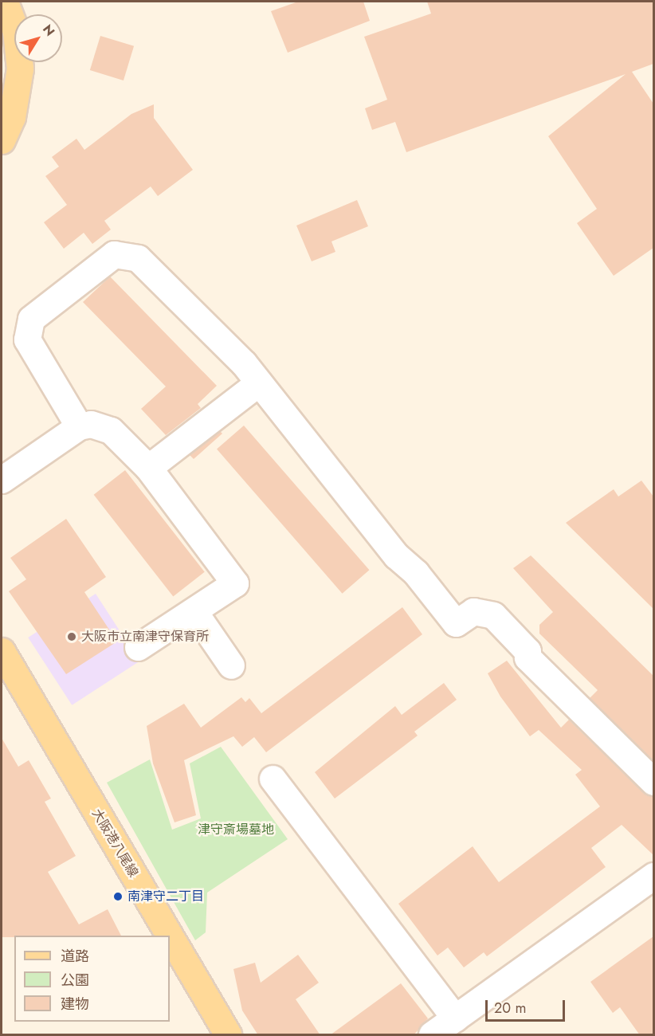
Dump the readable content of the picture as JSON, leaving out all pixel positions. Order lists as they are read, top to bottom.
{
  "streets": {
    "main road": ["大阪港八尾線"]
  },
  "parks": ["津守斎場墓地"],
  "places": ["大阪市立南津守保育所", "南津守二丁目"],
  "legend": ["道路", "公園", "建物"],
  "scale_bar": "20 m",
  "north": "top right"
}
